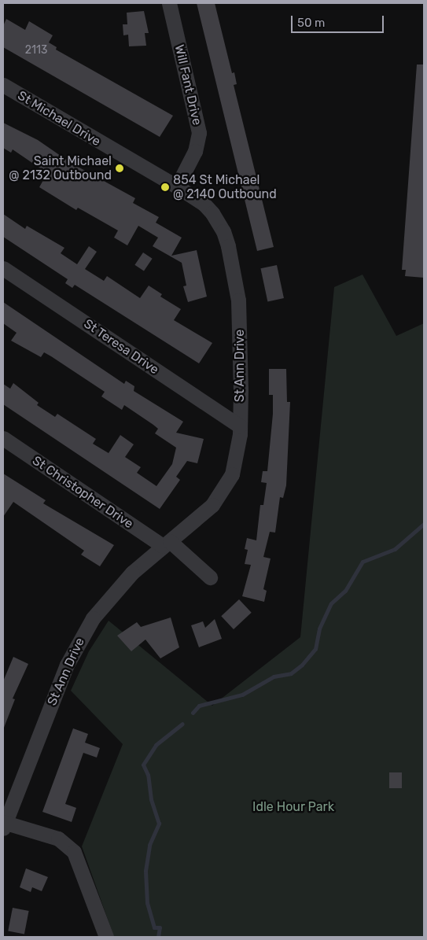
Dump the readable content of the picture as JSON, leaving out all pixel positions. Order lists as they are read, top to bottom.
{
  "streets": {
    "street": [
      "Will Fant Drive",
      "St Michael Drive",
      "St Teresa Drive",
      "St Ann Drive",
      "St Christopher Drive"
    ]
  },
  "crossings": [
    ["Will Fant Drive", "St Michael Drive"],
    ["Will Fant Drive", "St Ann Drive"],
    ["St Michael Drive", "St Ann Drive"],
    ["St Teresa Drive", "St Ann Drive"],
    ["St Ann Drive", "St Christopher Drive"]
  ],
  "parks": ["Idle Hour Park"],
  "places": ["Saint Michael @ 2132 Outbound", "854 St Michael @ 2140 Outbound"],
  "house_numbers": ["2113"],
  "scale_bar": "50 m"
}
